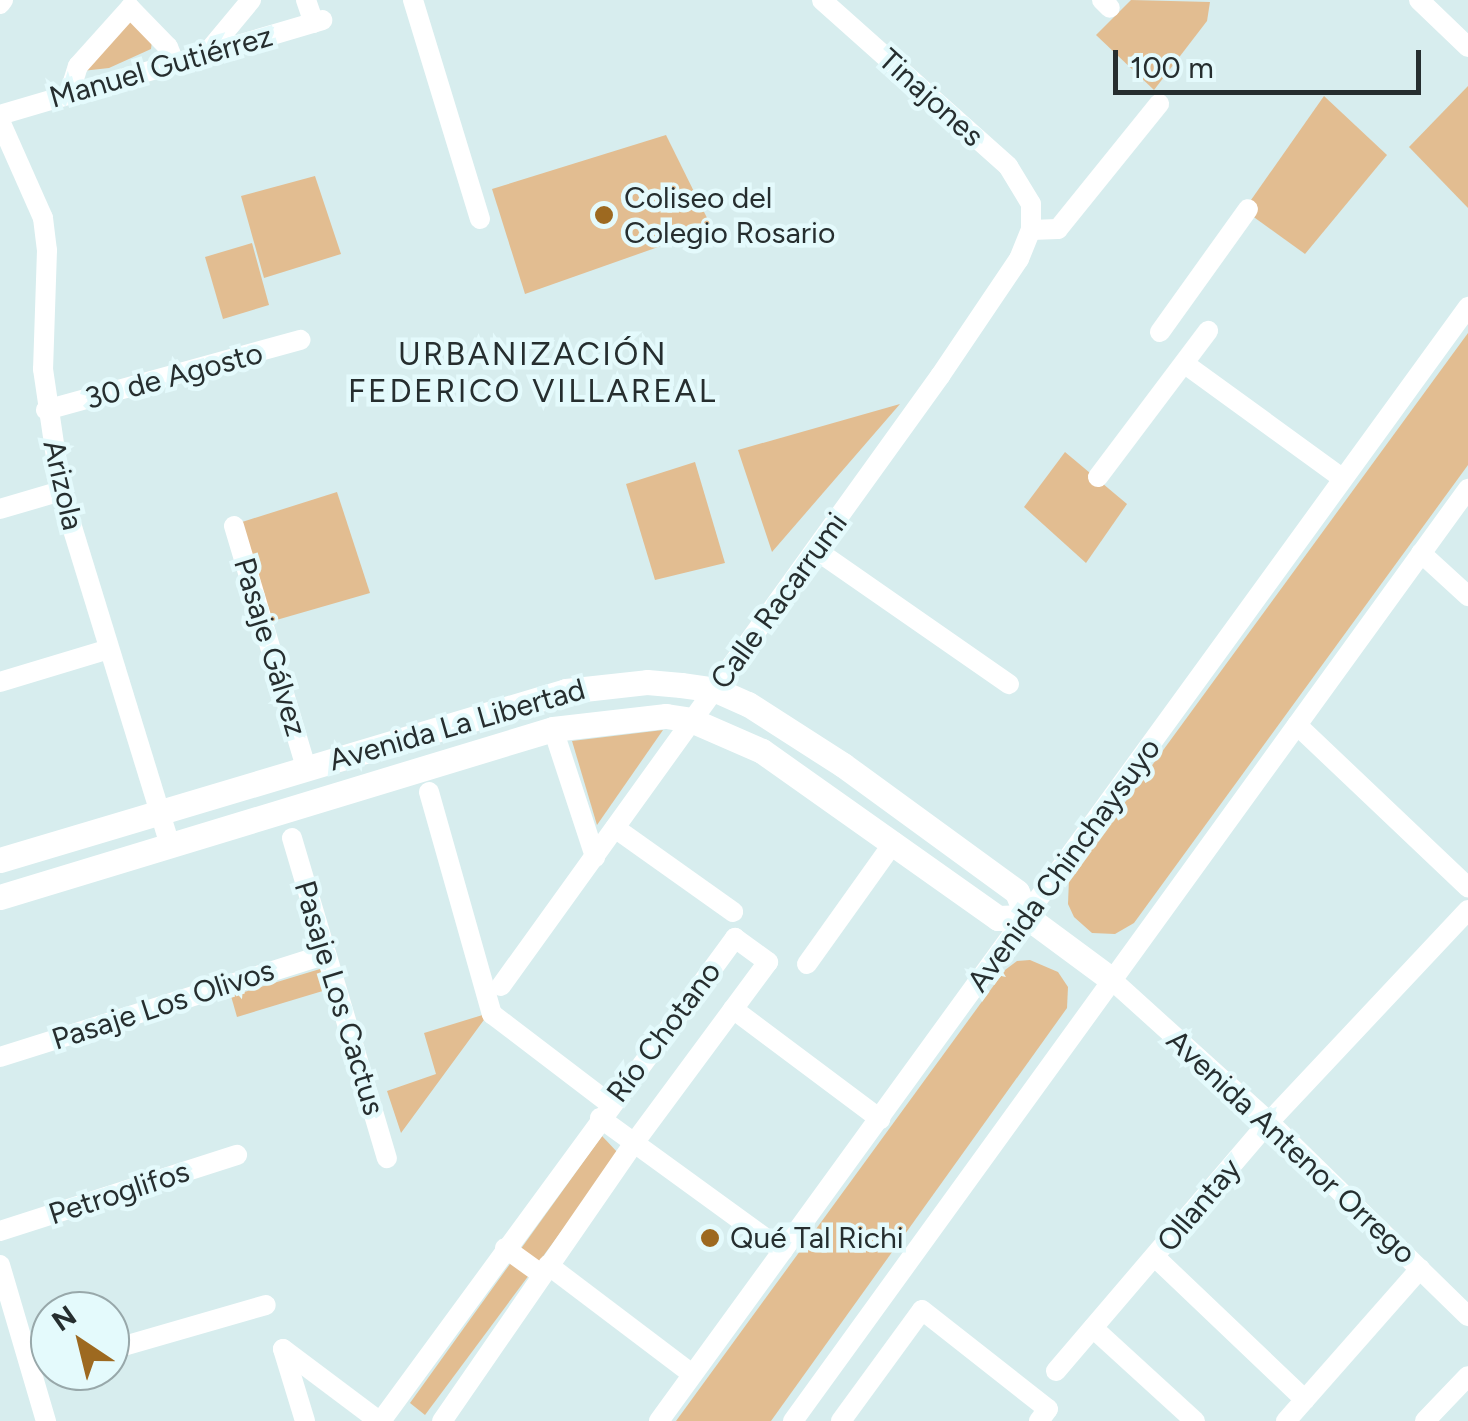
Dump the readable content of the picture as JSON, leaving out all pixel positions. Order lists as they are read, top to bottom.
{
  "streets": {
    "main road": ["Avenida La Libertad"],
    "street": [
      "Manuel Gutiérrez",
      "Tinajones",
      "30 de Agosto",
      "Arizola",
      "Calle Racarrumi",
      "Pasaje Gálvez",
      "Avenida Chinchaysuyo",
      "Pasaje Los Cactus",
      "Pasaje Los Olivos",
      "Río Chotano",
      "Avenida Antenor Orrego",
      "Petroglifos",
      "Ollantay"
    ]
  },
  "crossings": [
    ["Manuel Gutiérrez", "Arizola"],
    ["Tinajones", "Calle Racarrumi"],
    ["30 de Agosto", "Arizola"],
    ["Arizola", "Avenida La Libertad"],
    ["Calle Racarrumi", "Avenida La Libertad"],
    ["Pasaje Gálvez", "Avenida La Libertad"],
    ["Avenida La Libertad", "Avenida Chinchaysuyo"],
    ["Avenida La Libertad", "Avenida Antenor Orrego"],
    ["Pasaje Los Cactus", "Pasaje Los Olivos"],
    ["Avenida Antenor Orrego", "Ollantay"]
  ],
  "districts": ["URBANIZACIÓN FEDERICO VILLAREAL"],
  "places": ["Coliseo del Colegio Rosario", "Qué Tal Richi"],
  "scale_bar": "100 m",
  "north": "top left"
}
